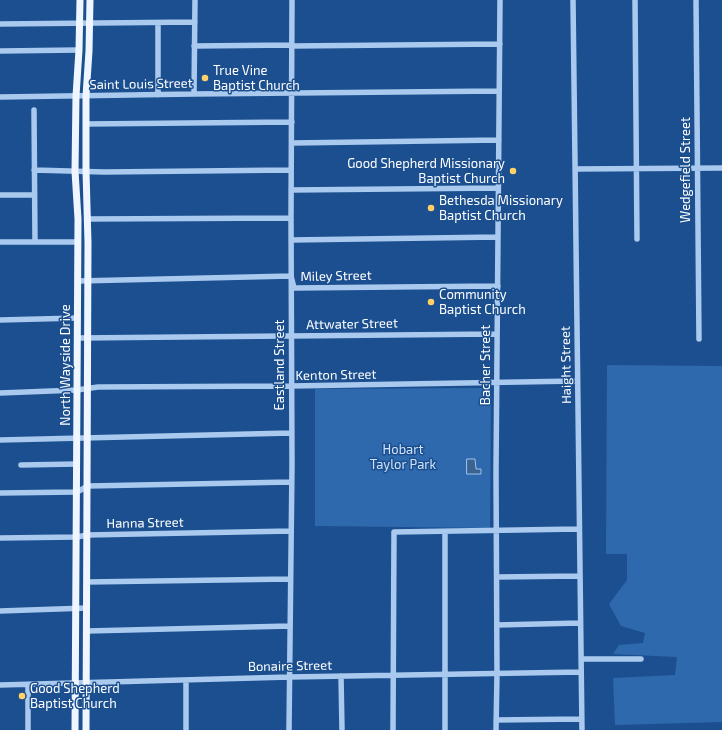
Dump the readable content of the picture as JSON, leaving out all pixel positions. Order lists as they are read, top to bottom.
{
  "streets": {
    "main road": ["North Wayside Drive"],
    "street": [
      "Saint Louis Street",
      "Wedgefield Street",
      "Miley Street",
      "Attwater Street",
      "Eastland Street",
      "Bacher Street",
      "Haight Street",
      "Kenton Street",
      "Hanna Street",
      "Bonaire Street"
    ]
  },
  "crossings": [
    ["Saint Louis Street", "North Wayside Drive"],
    ["Saint Louis Street", "Eastland Street"],
    ["Saint Louis Street", "Bacher Street"],
    ["Miley Street", "North Wayside Drive"],
    ["Miley Street", "Eastland Street"],
    ["Miley Street", "Bacher Street"],
    ["Attwater Street", "North Wayside Drive"],
    ["Attwater Street", "Eastland Street"],
    ["Attwater Street", "Bacher Street"],
    ["North Wayside Drive", "Kenton Street"],
    ["North Wayside Drive", "Hanna Street"],
    ["North Wayside Drive", "Bonaire Street"],
    ["Eastland Street", "Kenton Street"],
    ["Eastland Street", "Hanna Street"],
    ["Eastland Street", "Bonaire Street"],
    ["Bacher Street", "Kenton Street"],
    ["Bacher Street", "Bonaire Street"],
    ["Haight Street", "Kenton Street"],
    ["Haight Street", "Bonaire Street"]
  ],
  "parks": ["Hobart Taylor Park"],
  "places": [
    "True Vine Baptist Church",
    "Good Shepherd Missionary Baptist Church",
    "Bethesda Missionary Baptist Church",
    "Community Baptist Church",
    "Good Shepherd Baptist Church"
  ]
}
